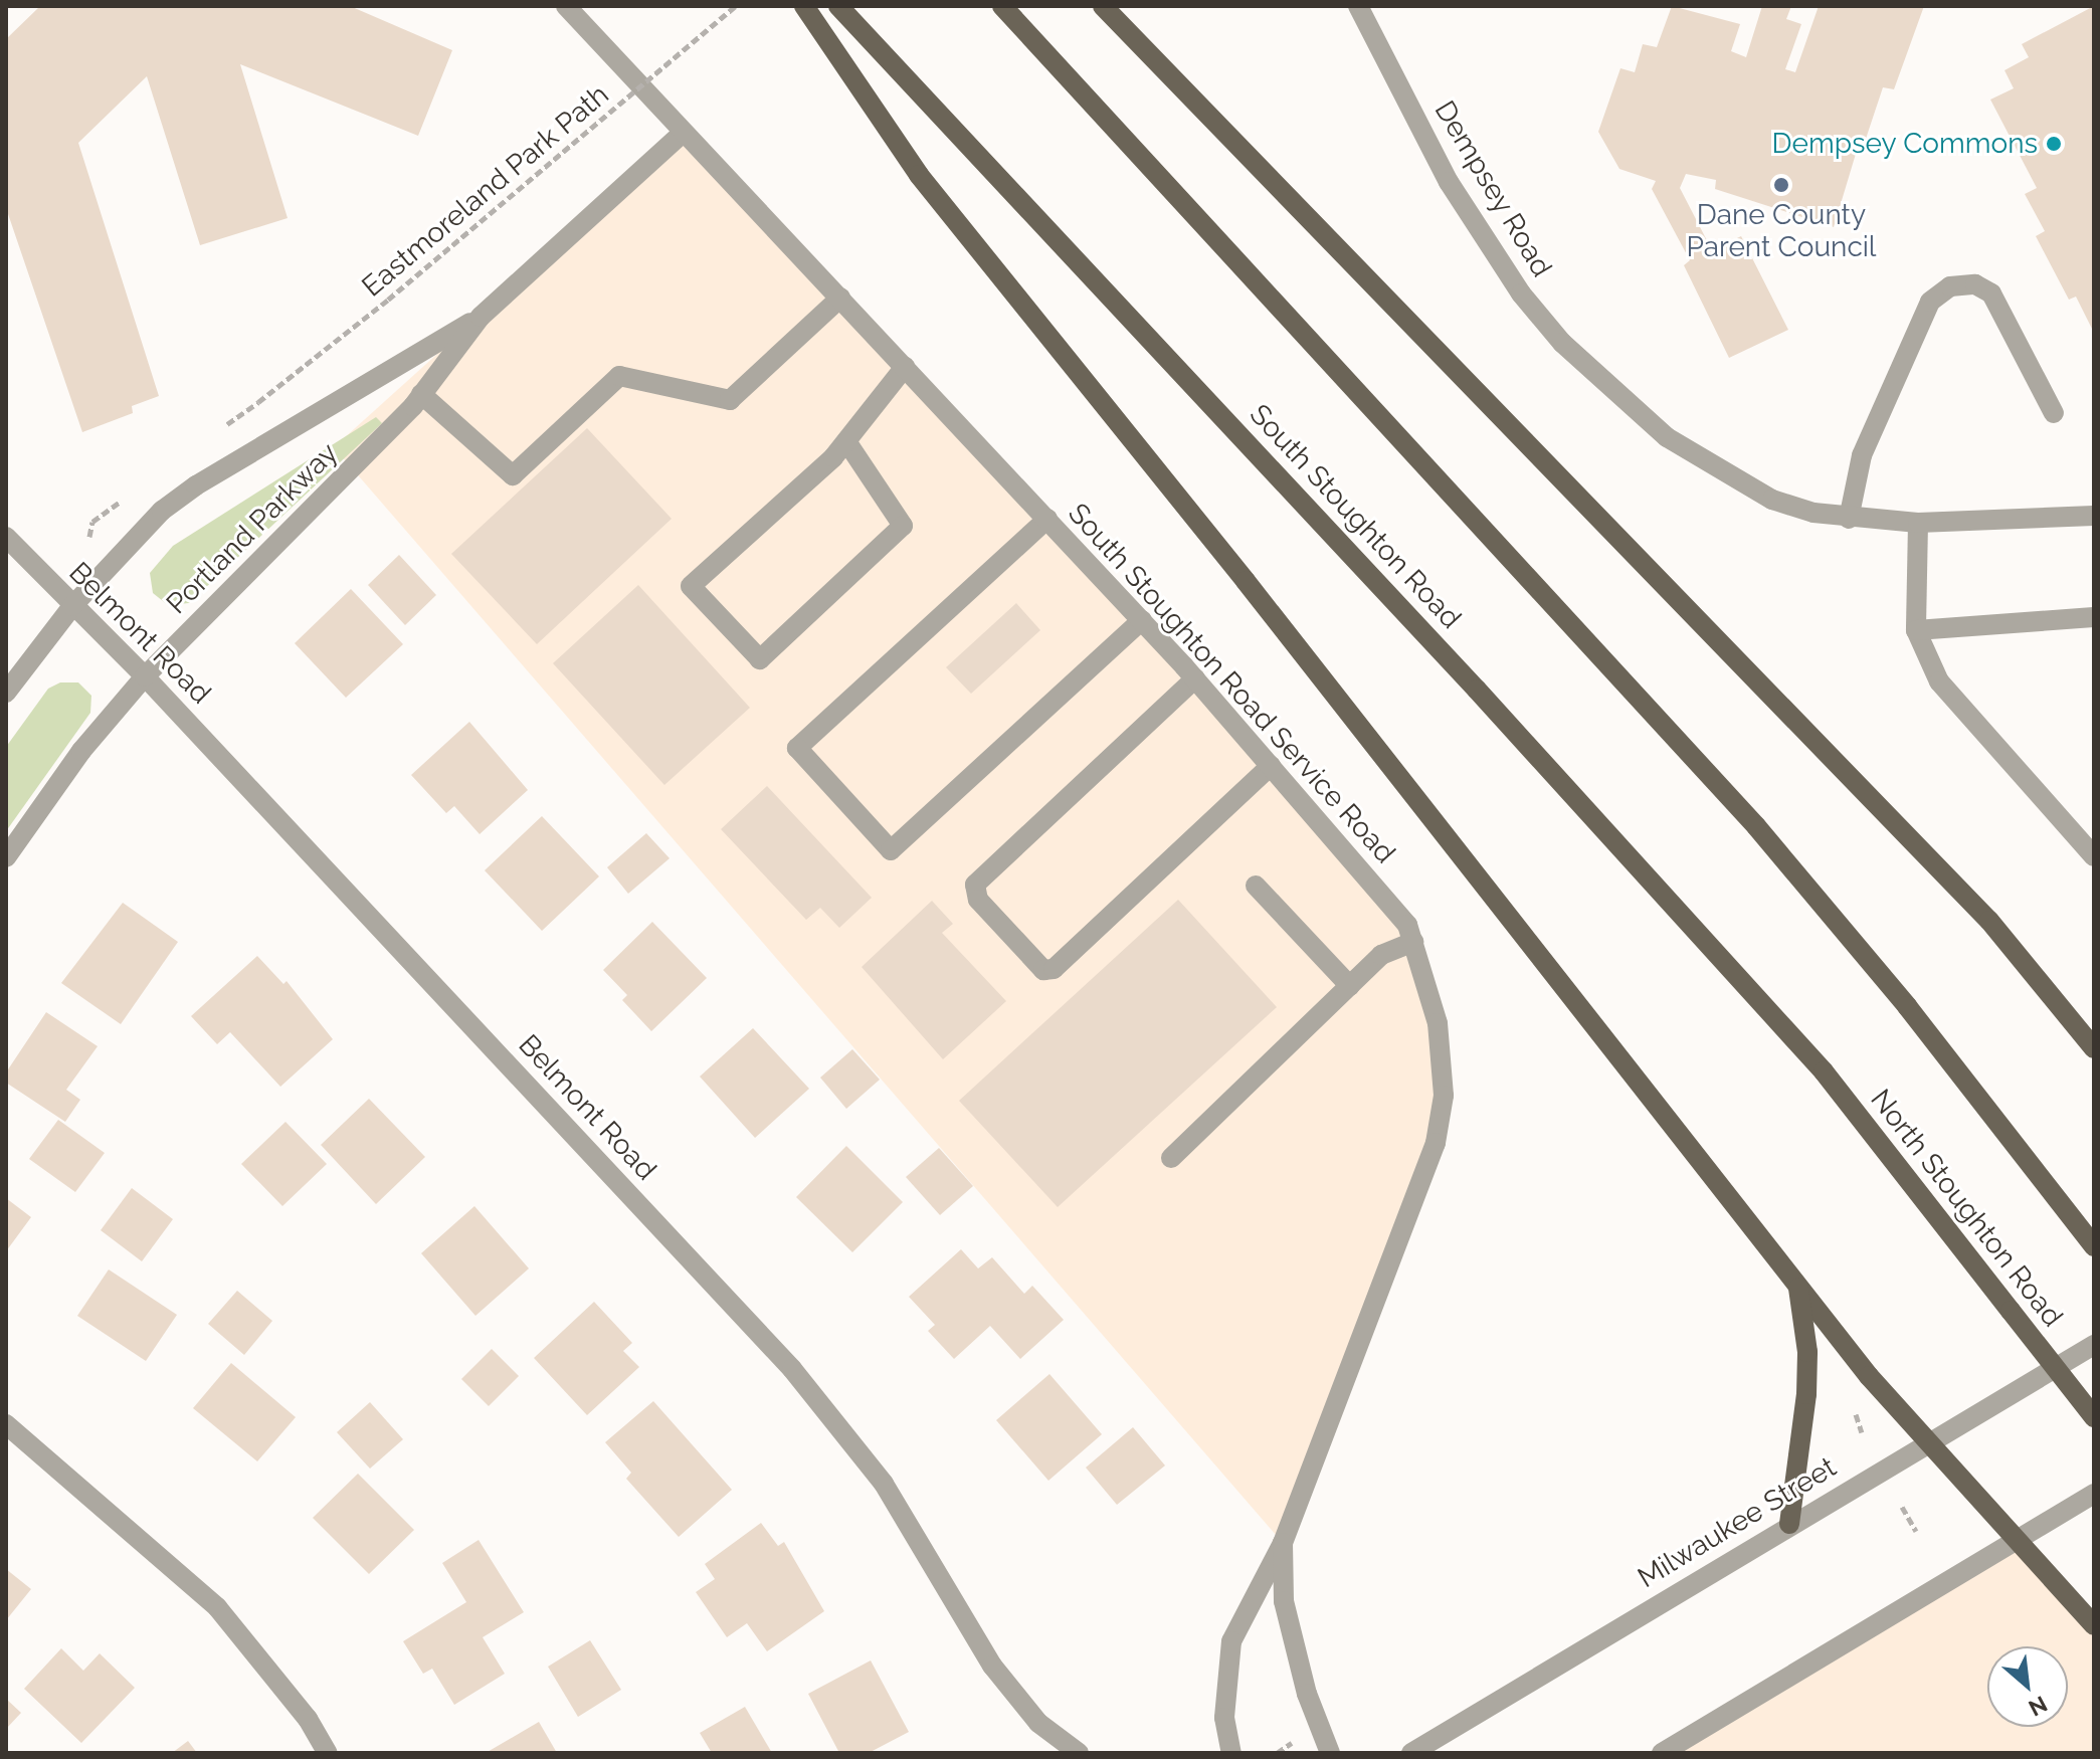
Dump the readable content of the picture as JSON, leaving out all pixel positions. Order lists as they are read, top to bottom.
{
  "streets": {
    "main road": ["South Stoughton Road", "North Stoughton Road"],
    "street": [
      "Dempsey Road",
      "Portland Parkway",
      "Belmont Road",
      "South Stoughton Road Service Road",
      "Milwaukee Street"
    ],
    "path": ["Eastmoreland Park Path"]
  },
  "crossings": [
    ["South Stoughton Road", "North Stoughton Road"],
    ["Portland Parkway", "Belmont Road"],
    ["Portland Parkway", "South Stoughton Road Service Road"]
  ],
  "places": ["Dempsey Commons", "Dane County Parent Council"],
  "north": "bottom right"
}
